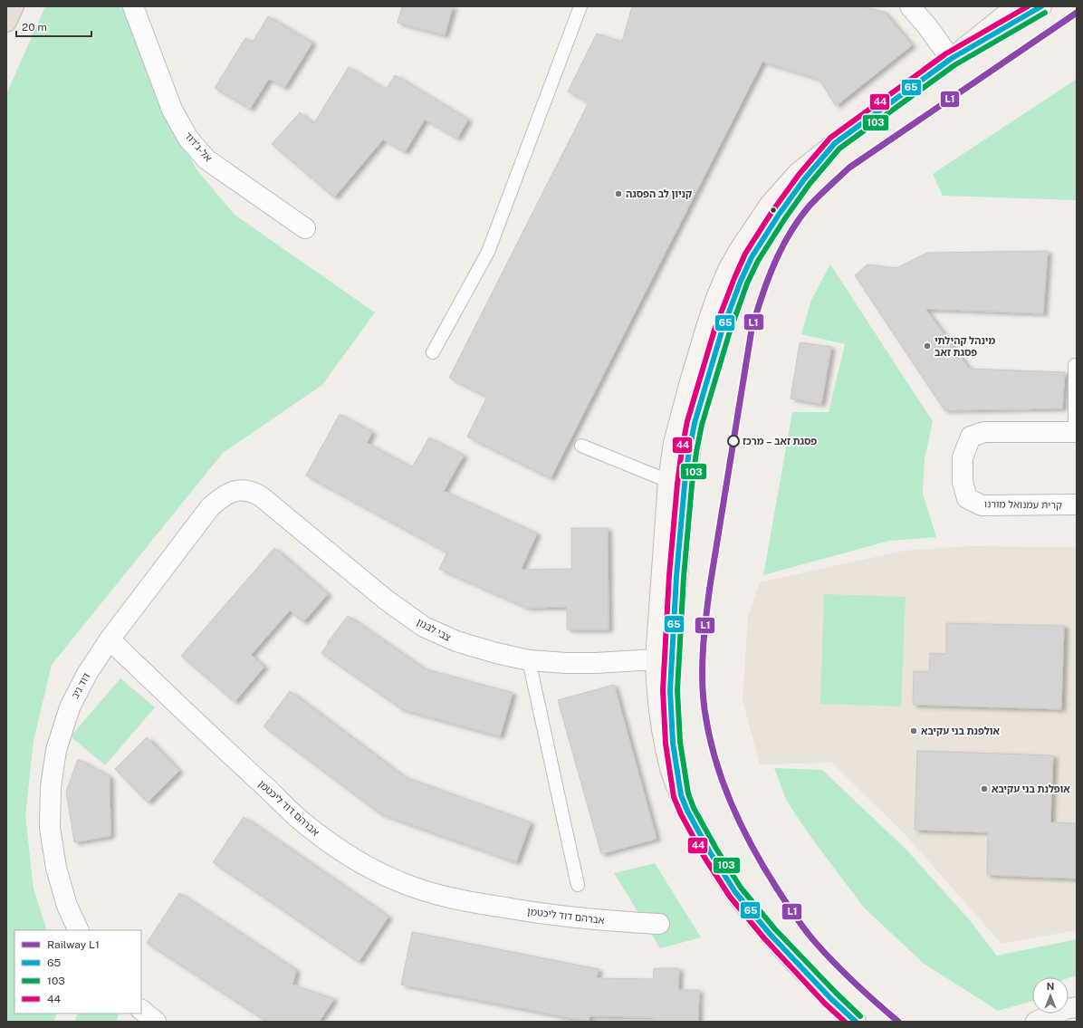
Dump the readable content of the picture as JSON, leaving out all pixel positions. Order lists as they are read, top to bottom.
{
  "streets": {
    "street": [
      "אל-ג'דוד",
      "קרית עמנואל מורנו",
      "צבי לבנון",
      "דוד ניב",
      "אברהם דוד ליכטמן"
    ]
  },
  "crossings": [
    ["צבי לבנון", "דוד ניב"],
    ["דוד ניב", "אברהם דוד ליכטמן"]
  ],
  "places": [
    "קניון לב הפסגה",
    "מינהל קהילתי פסגת זאב",
    "פסגת זאב – מרכז",
    "אולפנת בני עקיבא",
    "אופלנת בני עקיבא"
  ],
  "lines": [
    "transit line 65",
    "transit line 44",
    "rail line L1",
    "transit line 103"
  ],
  "legend": [
    "Railway L1",
    "65",
    "103",
    "44"
  ],
  "scale_bar": "20 m",
  "north": "top"
}
